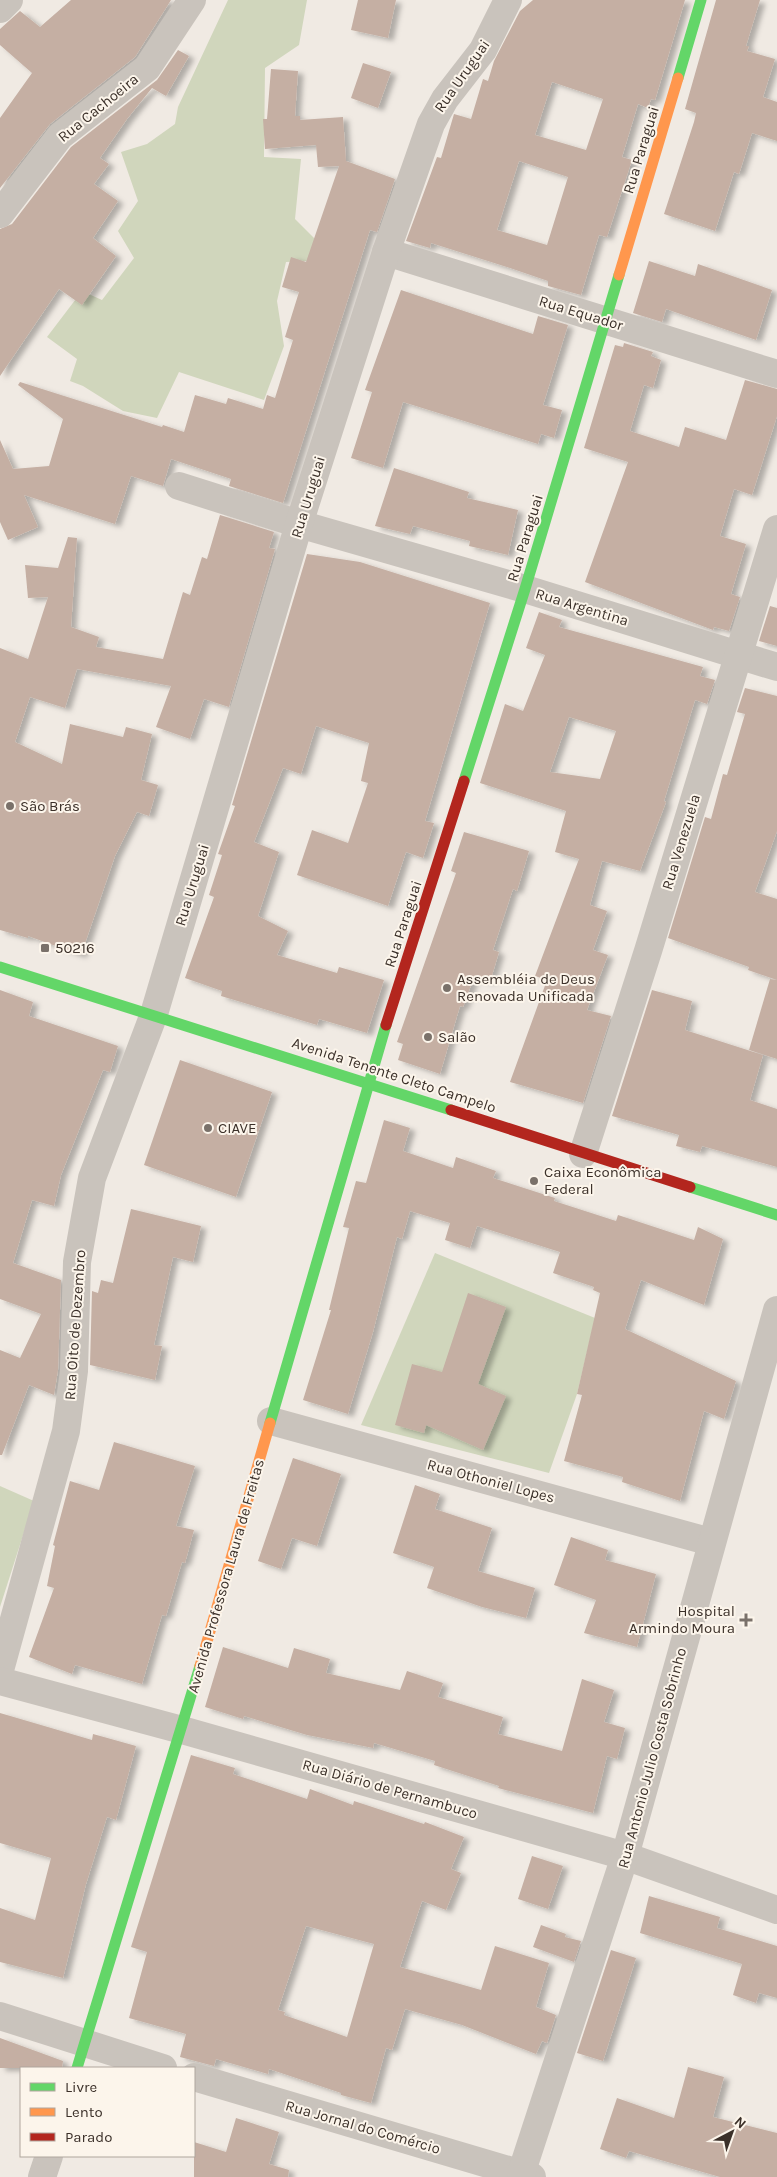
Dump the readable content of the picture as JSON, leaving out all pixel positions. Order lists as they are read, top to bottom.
{
  "streets": {
    "street": [
      "Rua Uruguai",
      "Rua Cachoeira",
      "Rua Paraguai",
      "Rua Equador",
      "Rua Argentina",
      "Rua Venezuela",
      "Avenida Tenente Cleto Campelo",
      "Rua Oito de Dezembro",
      "Rua Othoniel Lopes",
      "Avenida Professora Laura de Freitas",
      "Rua Antonio Julio Costa Sobrinho",
      "Rua Diário de Pernambuco",
      "Rua Jornal do Comércio"
    ]
  },
  "crossings": [
    ["Rua Uruguai", "Rua Equador"],
    ["Rua Uruguai", "Rua Argentina"],
    ["Rua Uruguai", "Avenida Tenente Cleto Campelo"],
    ["Rua Uruguai", "Rua Oito de Dezembro"],
    ["Rua Paraguai", "Rua Equador"],
    ["Rua Paraguai", "Rua Argentina"],
    ["Rua Paraguai", "Avenida Tenente Cleto Campelo"],
    ["Rua Paraguai", "Avenida Professora Laura de Freitas"],
    ["Rua Argentina", "Rua Venezuela"],
    ["Rua Venezuela", "Avenida Tenente Cleto Campelo"],
    ["Avenida Tenente Cleto Campelo", "Rua Oito de Dezembro"],
    ["Avenida Tenente Cleto Campelo", "Avenida Professora Laura de Freitas"],
    ["Rua Othoniel Lopes", "Avenida Professora Laura de Freitas"],
    ["Rua Othoniel Lopes", "Rua Antonio Julio Costa Sobrinho"],
    ["Avenida Professora Laura de Freitas", "Rua Diário de Pernambuco"],
    ["Rua Antonio Julio Costa Sobrinho", "Rua Diário de Pernambuco"],
    ["Rua Antonio Julio Costa Sobrinho", "Rua Jornal do Comércio"]
  ],
  "places": {
    "other": [
      "São Brás",
      "Assembléia de Deus Renovada Unificada",
      "Salão",
      "CIAVE",
      "Caixa Econômica Federal"
    ],
    "transit": ["50216"],
    "health": ["Hospital Armindo Moura"]
  },
  "legend": ["Livre", "Lento", "Parado"],
  "north": "top right"
}
